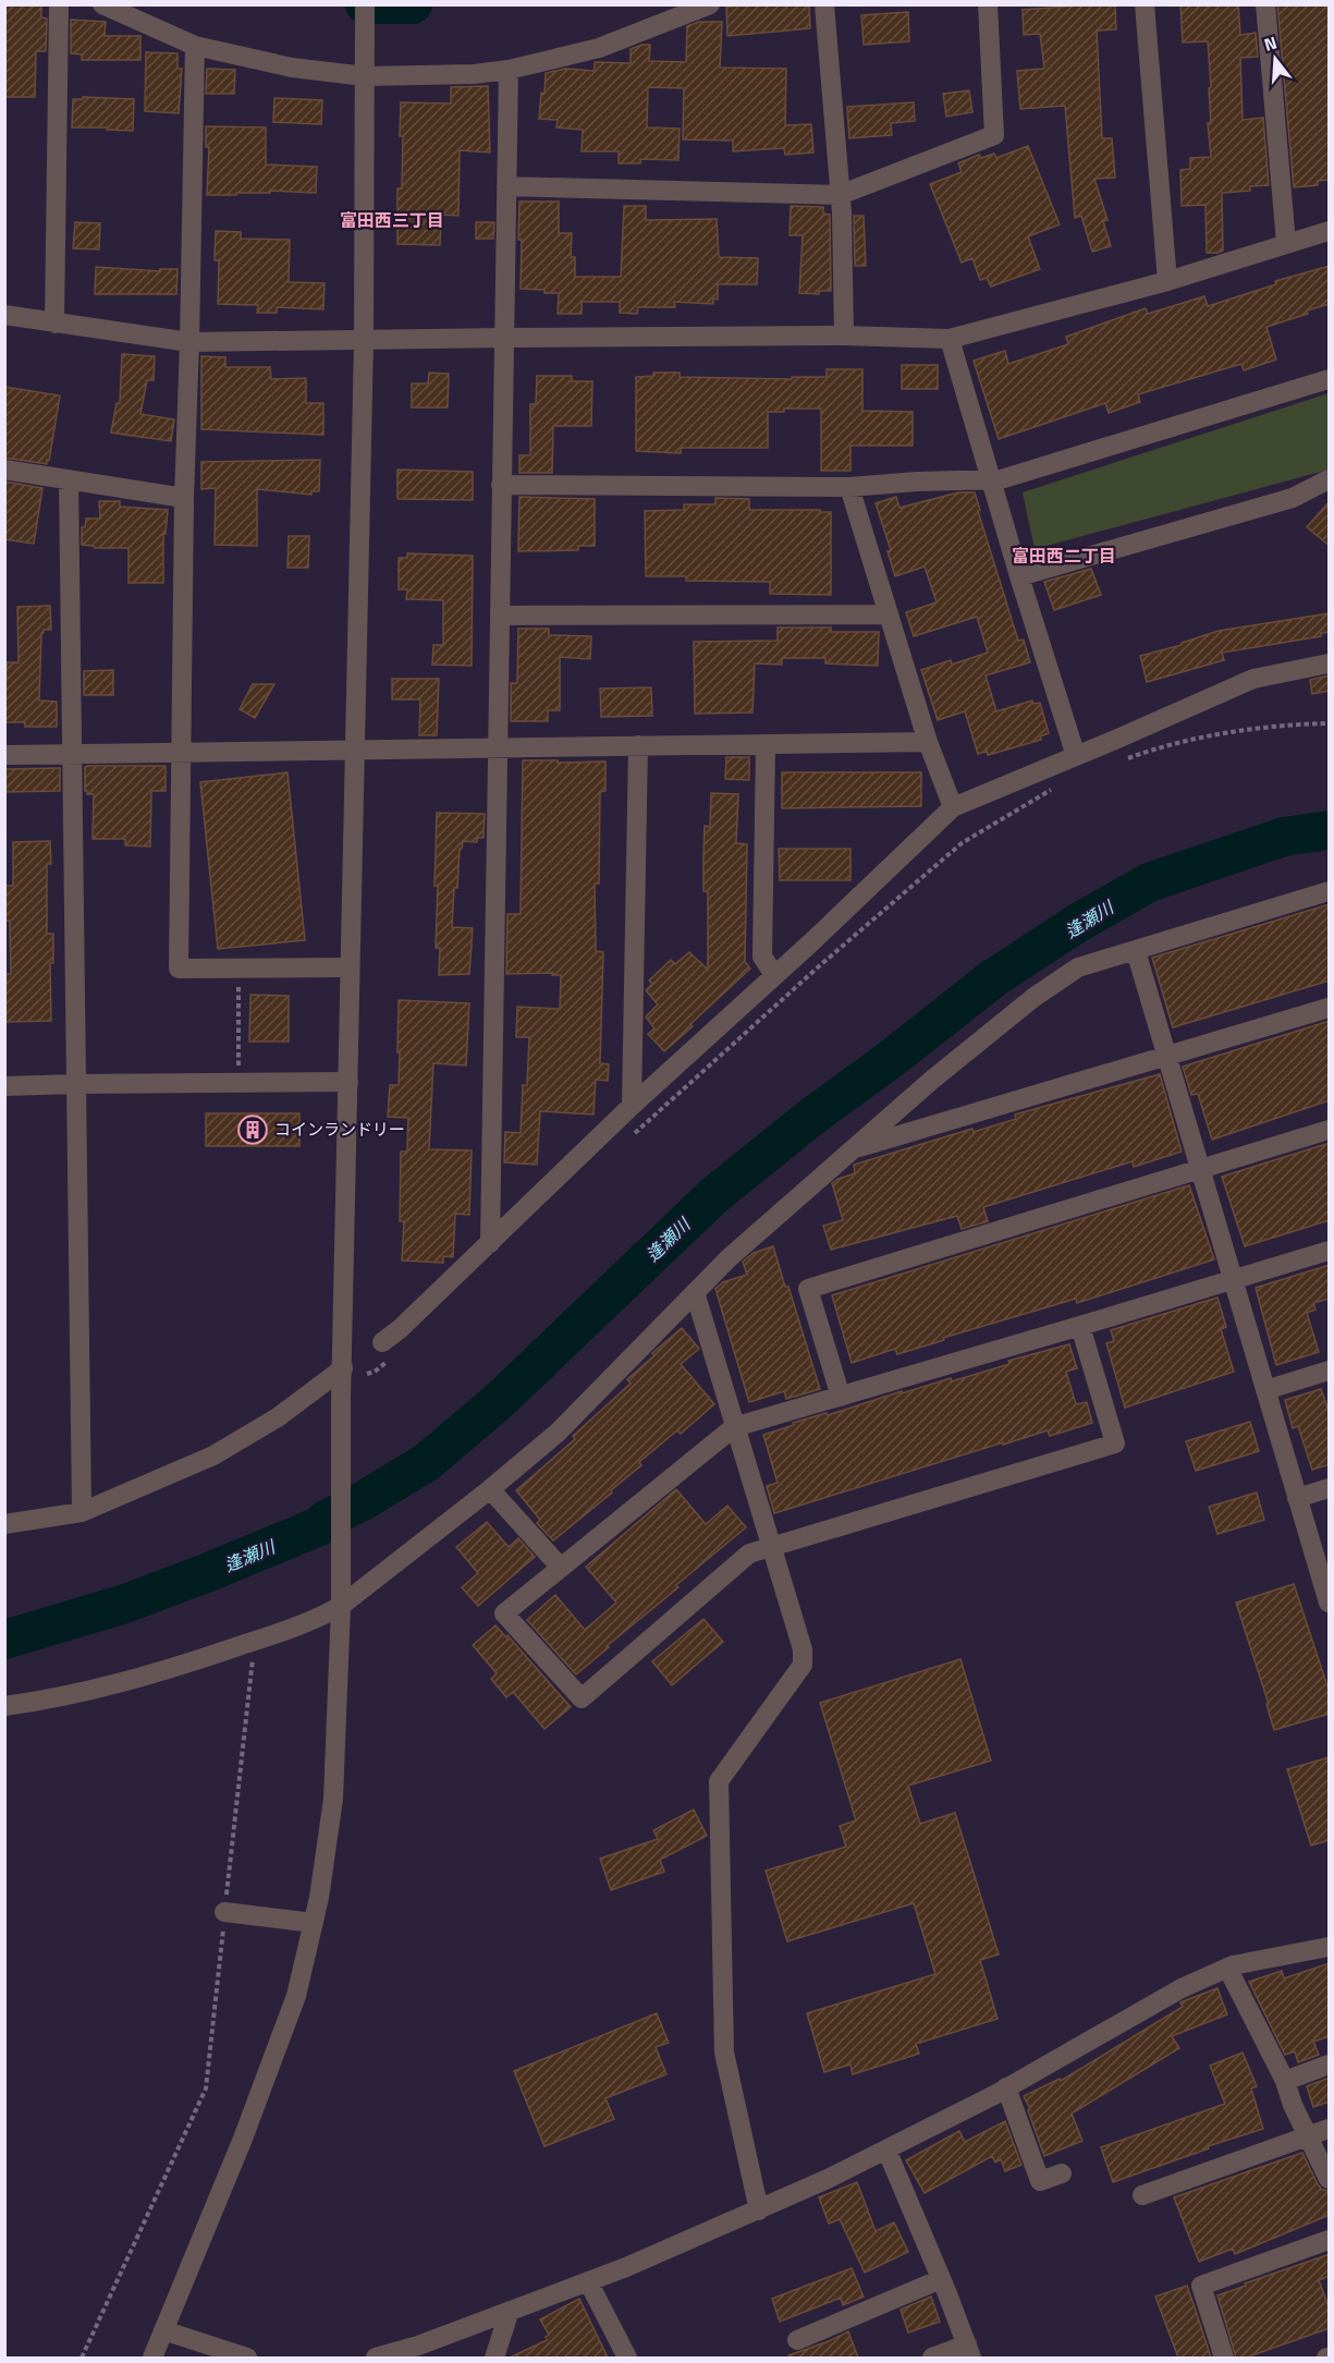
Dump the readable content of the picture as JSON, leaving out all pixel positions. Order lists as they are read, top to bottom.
{
  "districts": ["富田西三丁目", "富田西二丁目"],
  "water": ["逢瀬川"],
  "places": {
    "building": ["コインランドリー"]
  },
  "north": "top"
}
